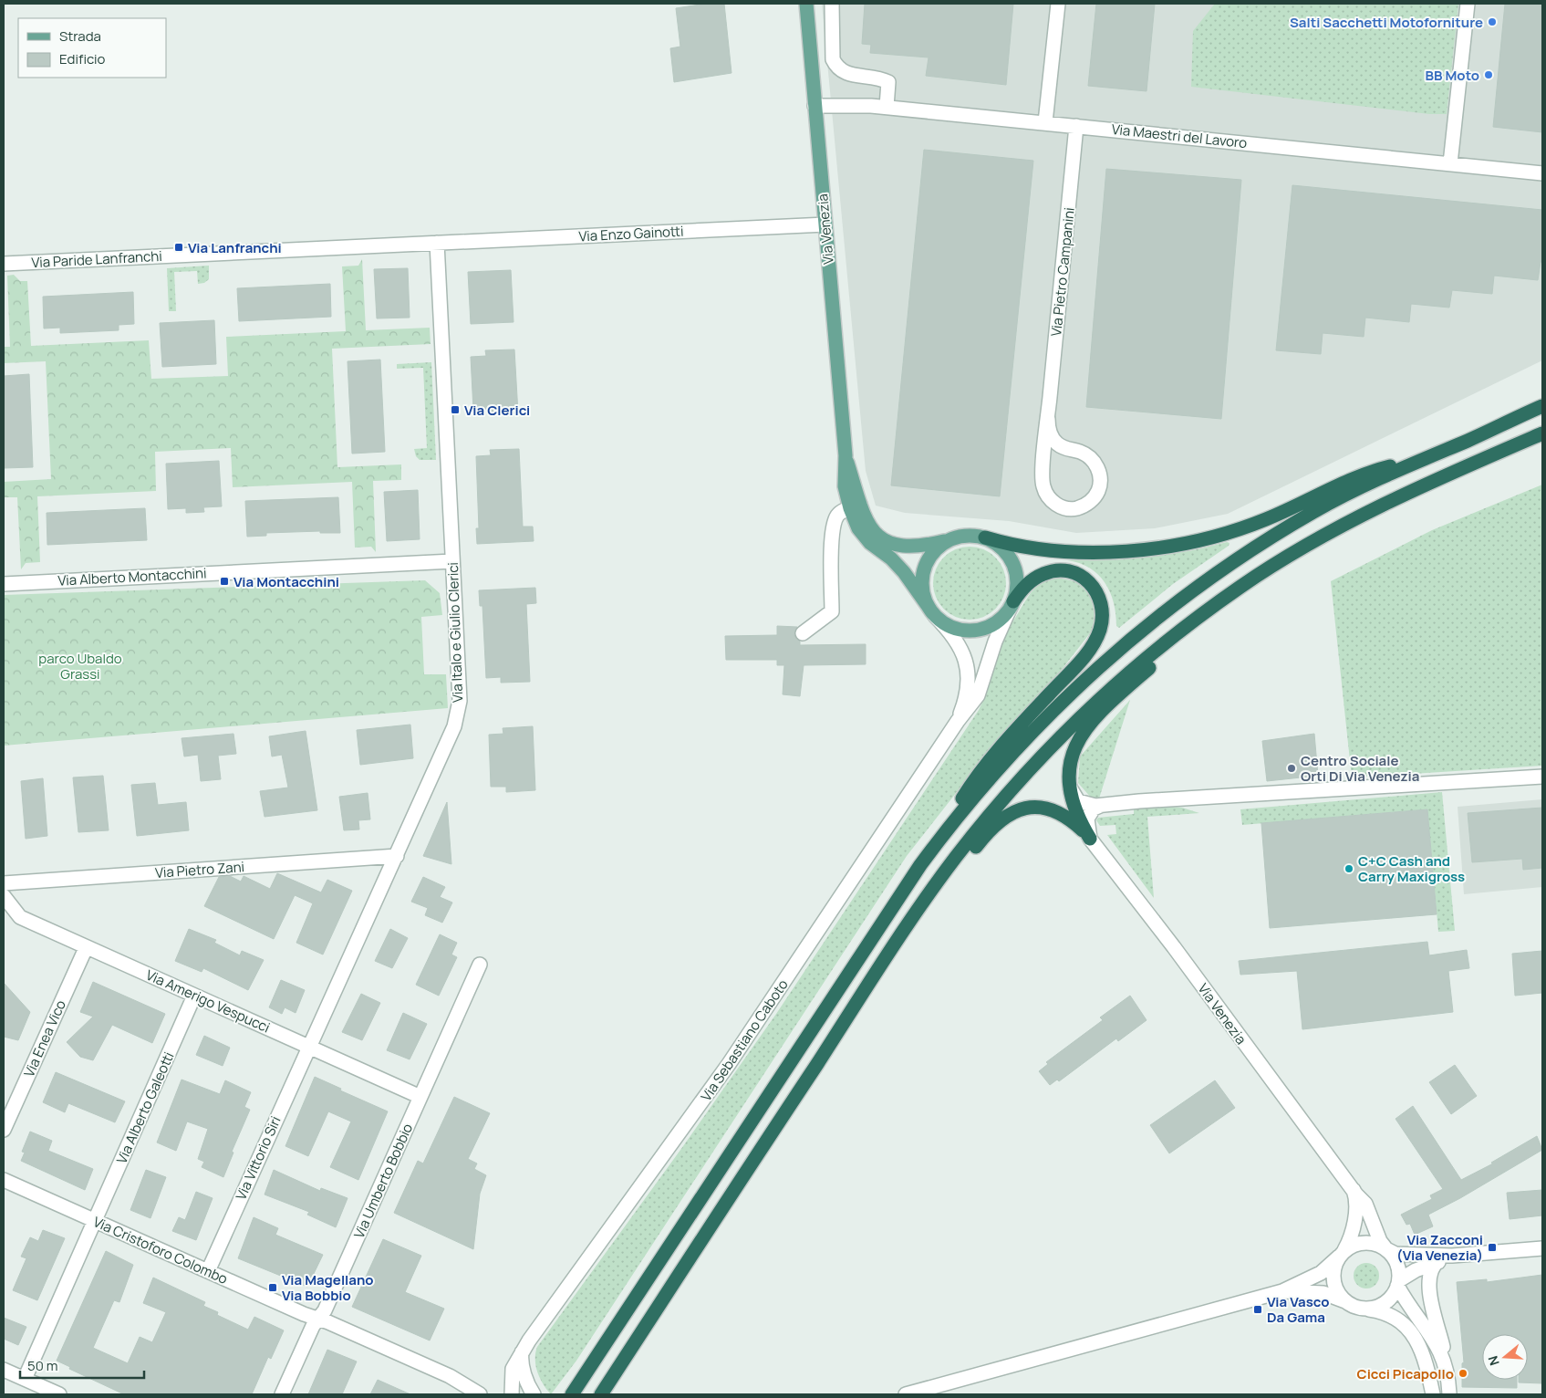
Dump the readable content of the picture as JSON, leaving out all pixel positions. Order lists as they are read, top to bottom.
{
  "streets": {
    "main road": ["Via Venezia"],
    "street": [
      "Via Maestri del Lavoro",
      "Via Enzo Gainotti",
      "Via Paride Lanfranchi",
      "Via Pietro Campanini",
      "Via Alberto Montacchini",
      "Via Italo e Giulio Clerici",
      "Via Pietro Zani",
      "Via Amerigo Vespucci",
      "Via Enea Vico",
      "Via Sebastiano Caboto",
      "Via Alberto Galeotti",
      "Via Vittorio Siri",
      "Via Umberto Bobbio",
      "Via Cristoforo Colombo"
    ]
  },
  "crossings": [
    ["Via Maestri del Lavoro", "Via Venezia"],
    ["Via Maestri del Lavoro", "Via Pietro Campanini"],
    ["Via Venezia", "Via Enzo Gainotti"],
    ["Via Venezia", "Via Sebastiano Caboto"],
    ["Via Enzo Gainotti", "Via Paride Lanfranchi"],
    ["Via Enzo Gainotti", "Via Italo e Giulio Clerici"],
    ["Via Paride Lanfranchi", "Via Italo e Giulio Clerici"],
    ["Via Alberto Montacchini", "Via Italo e Giulio Clerici"],
    ["Via Italo e Giulio Clerici", "Via Pietro Zani"],
    ["Via Italo e Giulio Clerici", "Via Amerigo Vespucci"],
    ["Via Italo e Giulio Clerici", "Via Vittorio Siri"],
    ["Via Amerigo Vespucci", "Via Enea Vico"],
    ["Via Amerigo Vespucci", "Via Alberto Galeotti"],
    ["Via Amerigo Vespucci", "Via Vittorio Siri"],
    ["Via Amerigo Vespucci", "Via Umberto Bobbio"],
    ["Via Alberto Galeotti", "Via Cristoforo Colombo"],
    ["Via Vittorio Siri", "Via Cristoforo Colombo"],
    ["Via Umberto Bobbio", "Via Cristoforo Colombo"]
  ],
  "parks": ["parco Ubaldo Grassi"],
  "places": {
    "other": [
      "Salti Sacchetti Motoforniture",
      "BB Moto",
      "Centro Sociale Orti Di Via Venezia",
      "C+C Cash and Carry Maxigross",
      "Cicci Picapollo"
    ],
    "transit": [
      "Via Lanfranchi",
      "Via Clerici",
      "Via Montacchini",
      "Via Zacconi (Via Venezia)",
      "Via Magellano Via Bobbio",
      "Via Vasco Da Gama"
    ]
  },
  "legend": ["Strada", "Edificio"],
  "scale_bar": "50 m",
  "north": "left"
}
